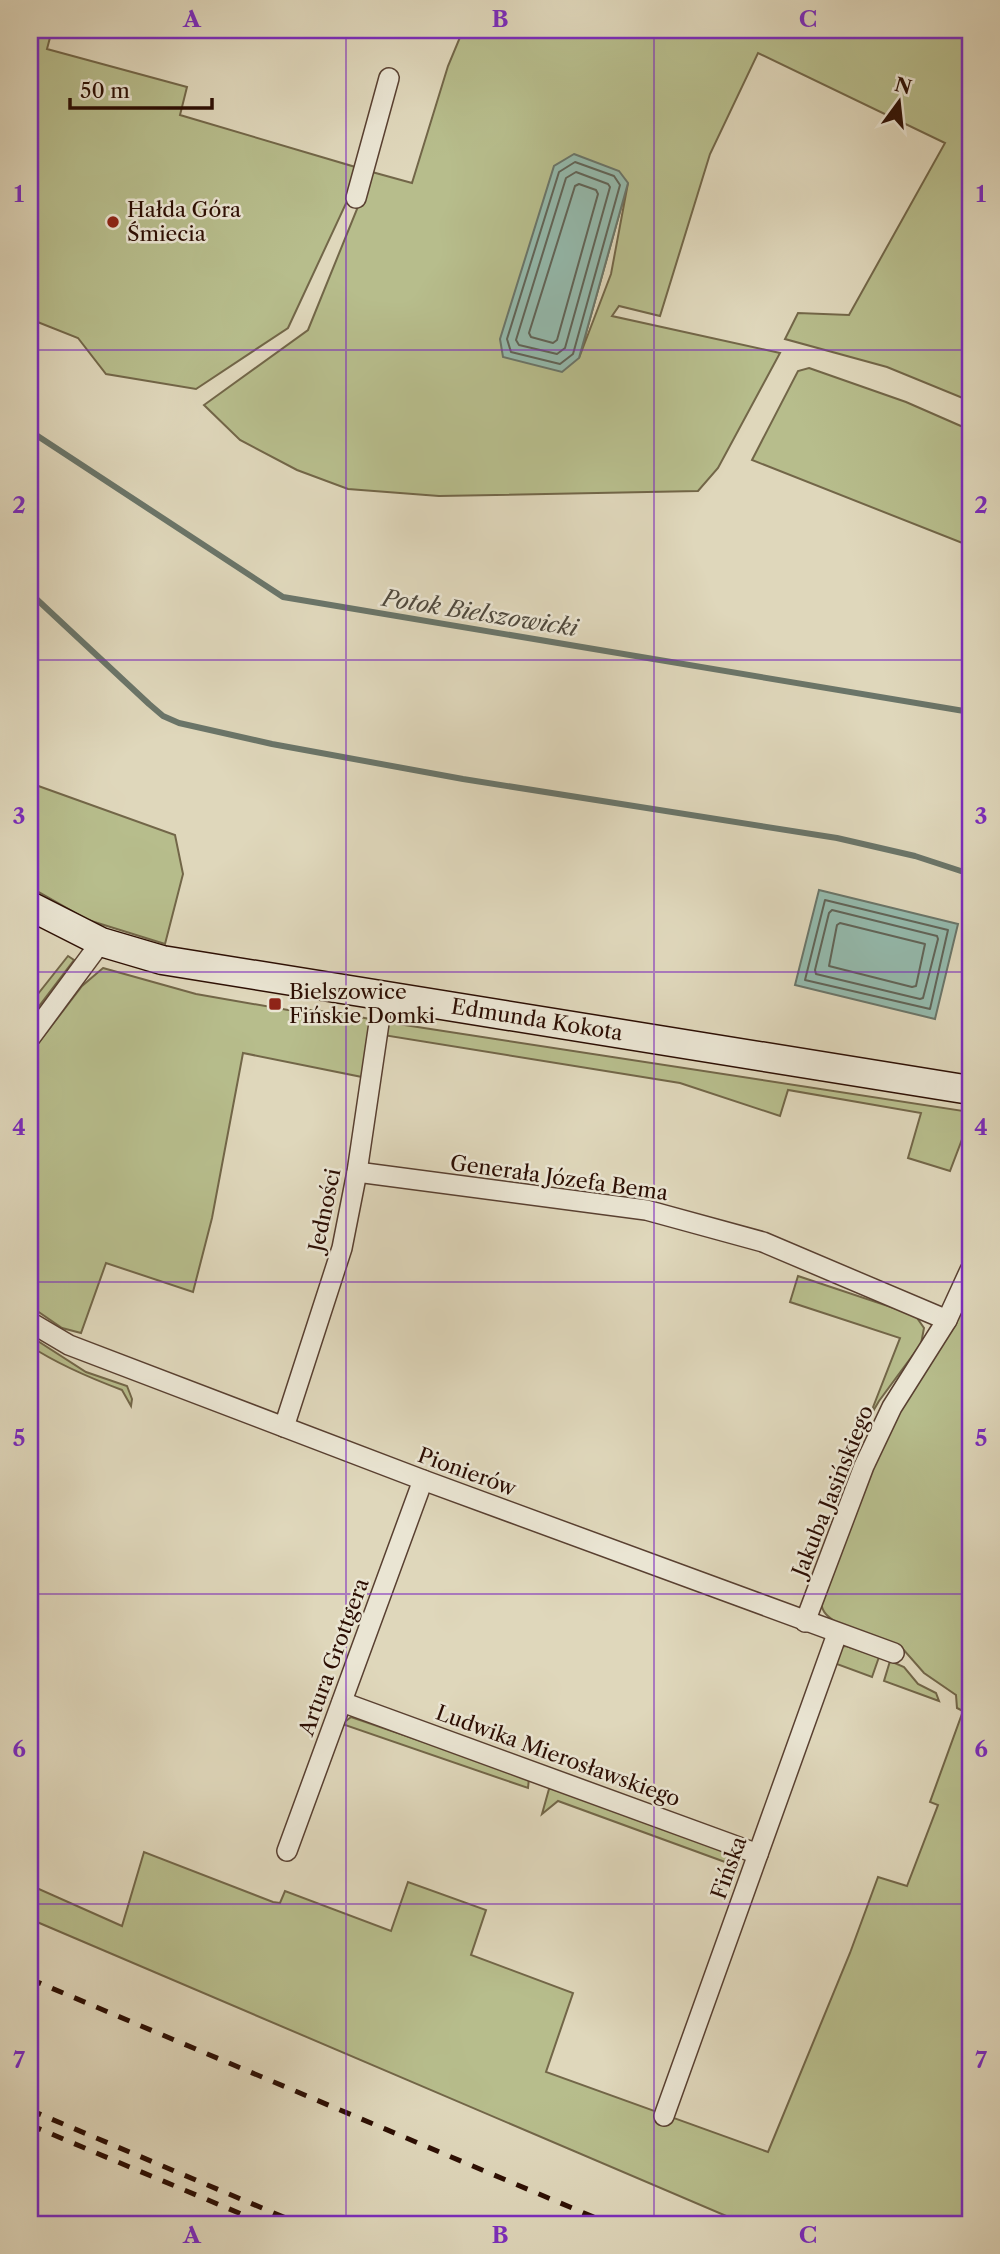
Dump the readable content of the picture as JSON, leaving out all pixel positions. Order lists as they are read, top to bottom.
{
  "streets": {
    "street": [
      "Edmunda Kokota",
      "Generała Józefa Bema",
      "Jedności",
      "Pionierów",
      "Jakuba Jasińskiego",
      "Artura Grottgera",
      "Ludwika Mierosławskiego",
      "Fińska"
    ]
  },
  "crossings": [
    ["Edmunda Kokota", "Jedności"],
    ["Generała Józefa Bema", "Jedności"],
    ["Generała Józefa Bema", "Jakuba Jasińskiego"],
    ["Jedności", "Pionierów"],
    ["Pionierów", "Jakuba Jasińskiego"],
    ["Pionierów", "Artura Grottgera"],
    ["Pionierów", "Fińska"],
    ["Artura Grottgera", "Ludwika Mierosławskiego"],
    ["Ludwika Mierosławskiego", "Fińska"]
  ],
  "water": ["Potok Bielszowicki"],
  "places": {
    "other": ["Hałda Góra Śmiecia"],
    "transit": ["Bielszowice Fińskie Domki"]
  },
  "scale_bar": "50 m",
  "north": "top",
  "grid": {
    "columns": ["A", "B", "C"],
    "rows": [
      "1",
      "2",
      "3",
      "4",
      "5",
      "6",
      "7"
    ]
  }
}
